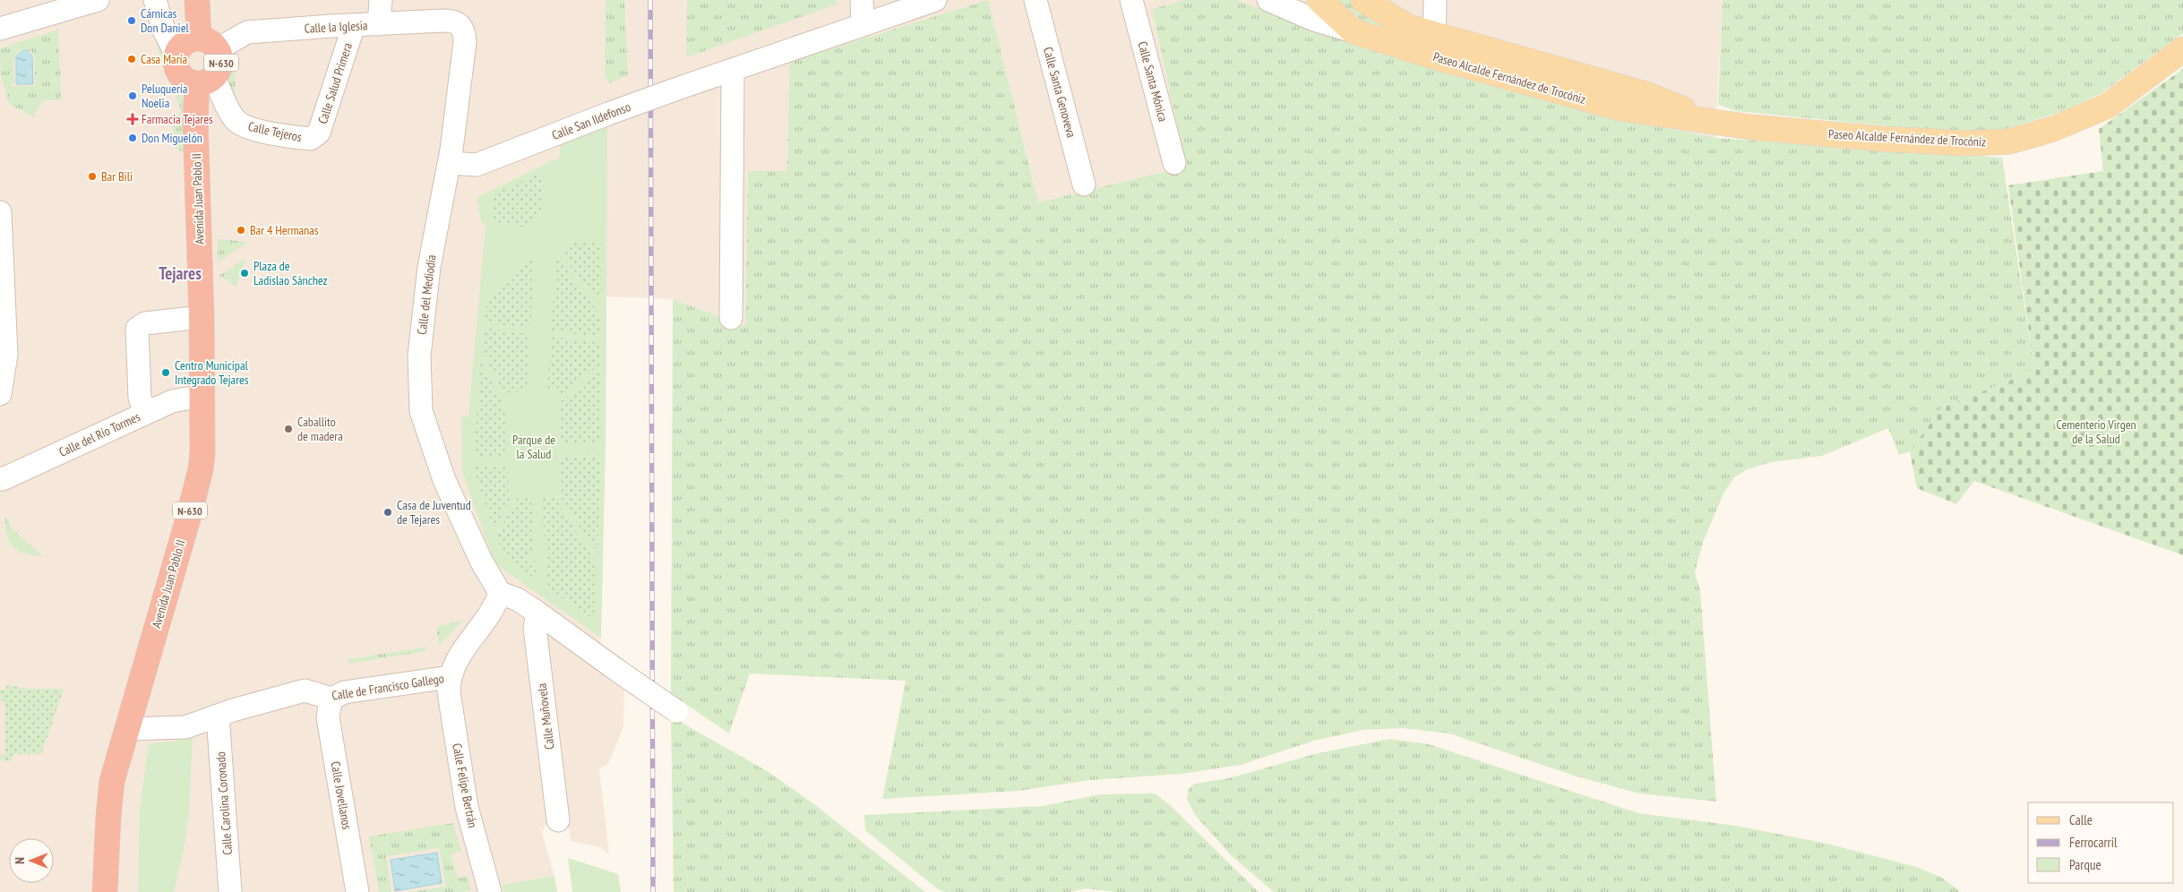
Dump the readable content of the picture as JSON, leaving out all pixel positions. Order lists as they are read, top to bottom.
{
  "streets": {
    "highway": ["N-630", "Avenida Juan Pablo II"],
    "main road": ["Paseo Alcalde Fernández de Trocóniz"],
    "street": [
      "Calle la Iglesia",
      "Calle Santa Mónica",
      "Calle Salud Primera",
      "Calle Santa Genoveva",
      "Calle San Ildefonso",
      "Calle Tejeros",
      "Calle del Mediodía",
      "Calle del Río Tormes",
      "Calle de Francisco Gallego",
      "Calle Muñovela",
      "Calle Felipe Bertrán",
      "Calle Jovellanos",
      "Calle Carolina Coronado"
    ]
  },
  "crossings": [
    ["Calle la Iglesia", "N-630"],
    ["Calle la Iglesia", "Calle Salud Primera"],
    ["Calle la Iglesia", "Calle Tejeros"],
    ["Calle la Iglesia", "Avenida Juan Pablo II"],
    ["Calle la Iglesia", "Calle del Mediodía"],
    ["N-630", "Calle Tejeros"],
    ["N-630", "Avenida Juan Pablo II"],
    ["Calle Salud Primera", "Calle Tejeros"],
    ["Calle San Ildefonso", "Calle del Mediodía"],
    ["Calle Tejeros", "Avenida Juan Pablo II"],
    ["Avenida Juan Pablo II", "Calle del Río Tormes"],
    ["Avenida Juan Pablo II", "Calle de Francisco Gallego"],
    ["Calle del Mediodía", "Calle de Francisco Gallego"],
    ["Calle de Francisco Gallego", "Calle Felipe Bertrán"],
    ["Calle de Francisco Gallego", "Calle Jovellanos"],
    ["Calle de Francisco Gallego", "Calle Carolina Coronado"]
  ],
  "districts": ["Tejares"],
  "parks": ["Cementerio Virgen de la Salud", "Parque de la Salud"],
  "places": {
    "other": [
      "Cárnicas Don Daniel",
      "Casa María",
      "Peluquería Noelia",
      "Don Miguelón",
      "Bar Bili",
      "Bar 4 Hermanas",
      "Plaza de Ladislao Sánchez",
      "Centro Municipal Integrado Tejares",
      "Caballito de madera",
      "Casa de Juventud de Tejares"
    ],
    "health": ["Farmacia Tejares"]
  },
  "legend": ["Calle", "Ferrocarril", "Parque"],
  "north": "left"
}
